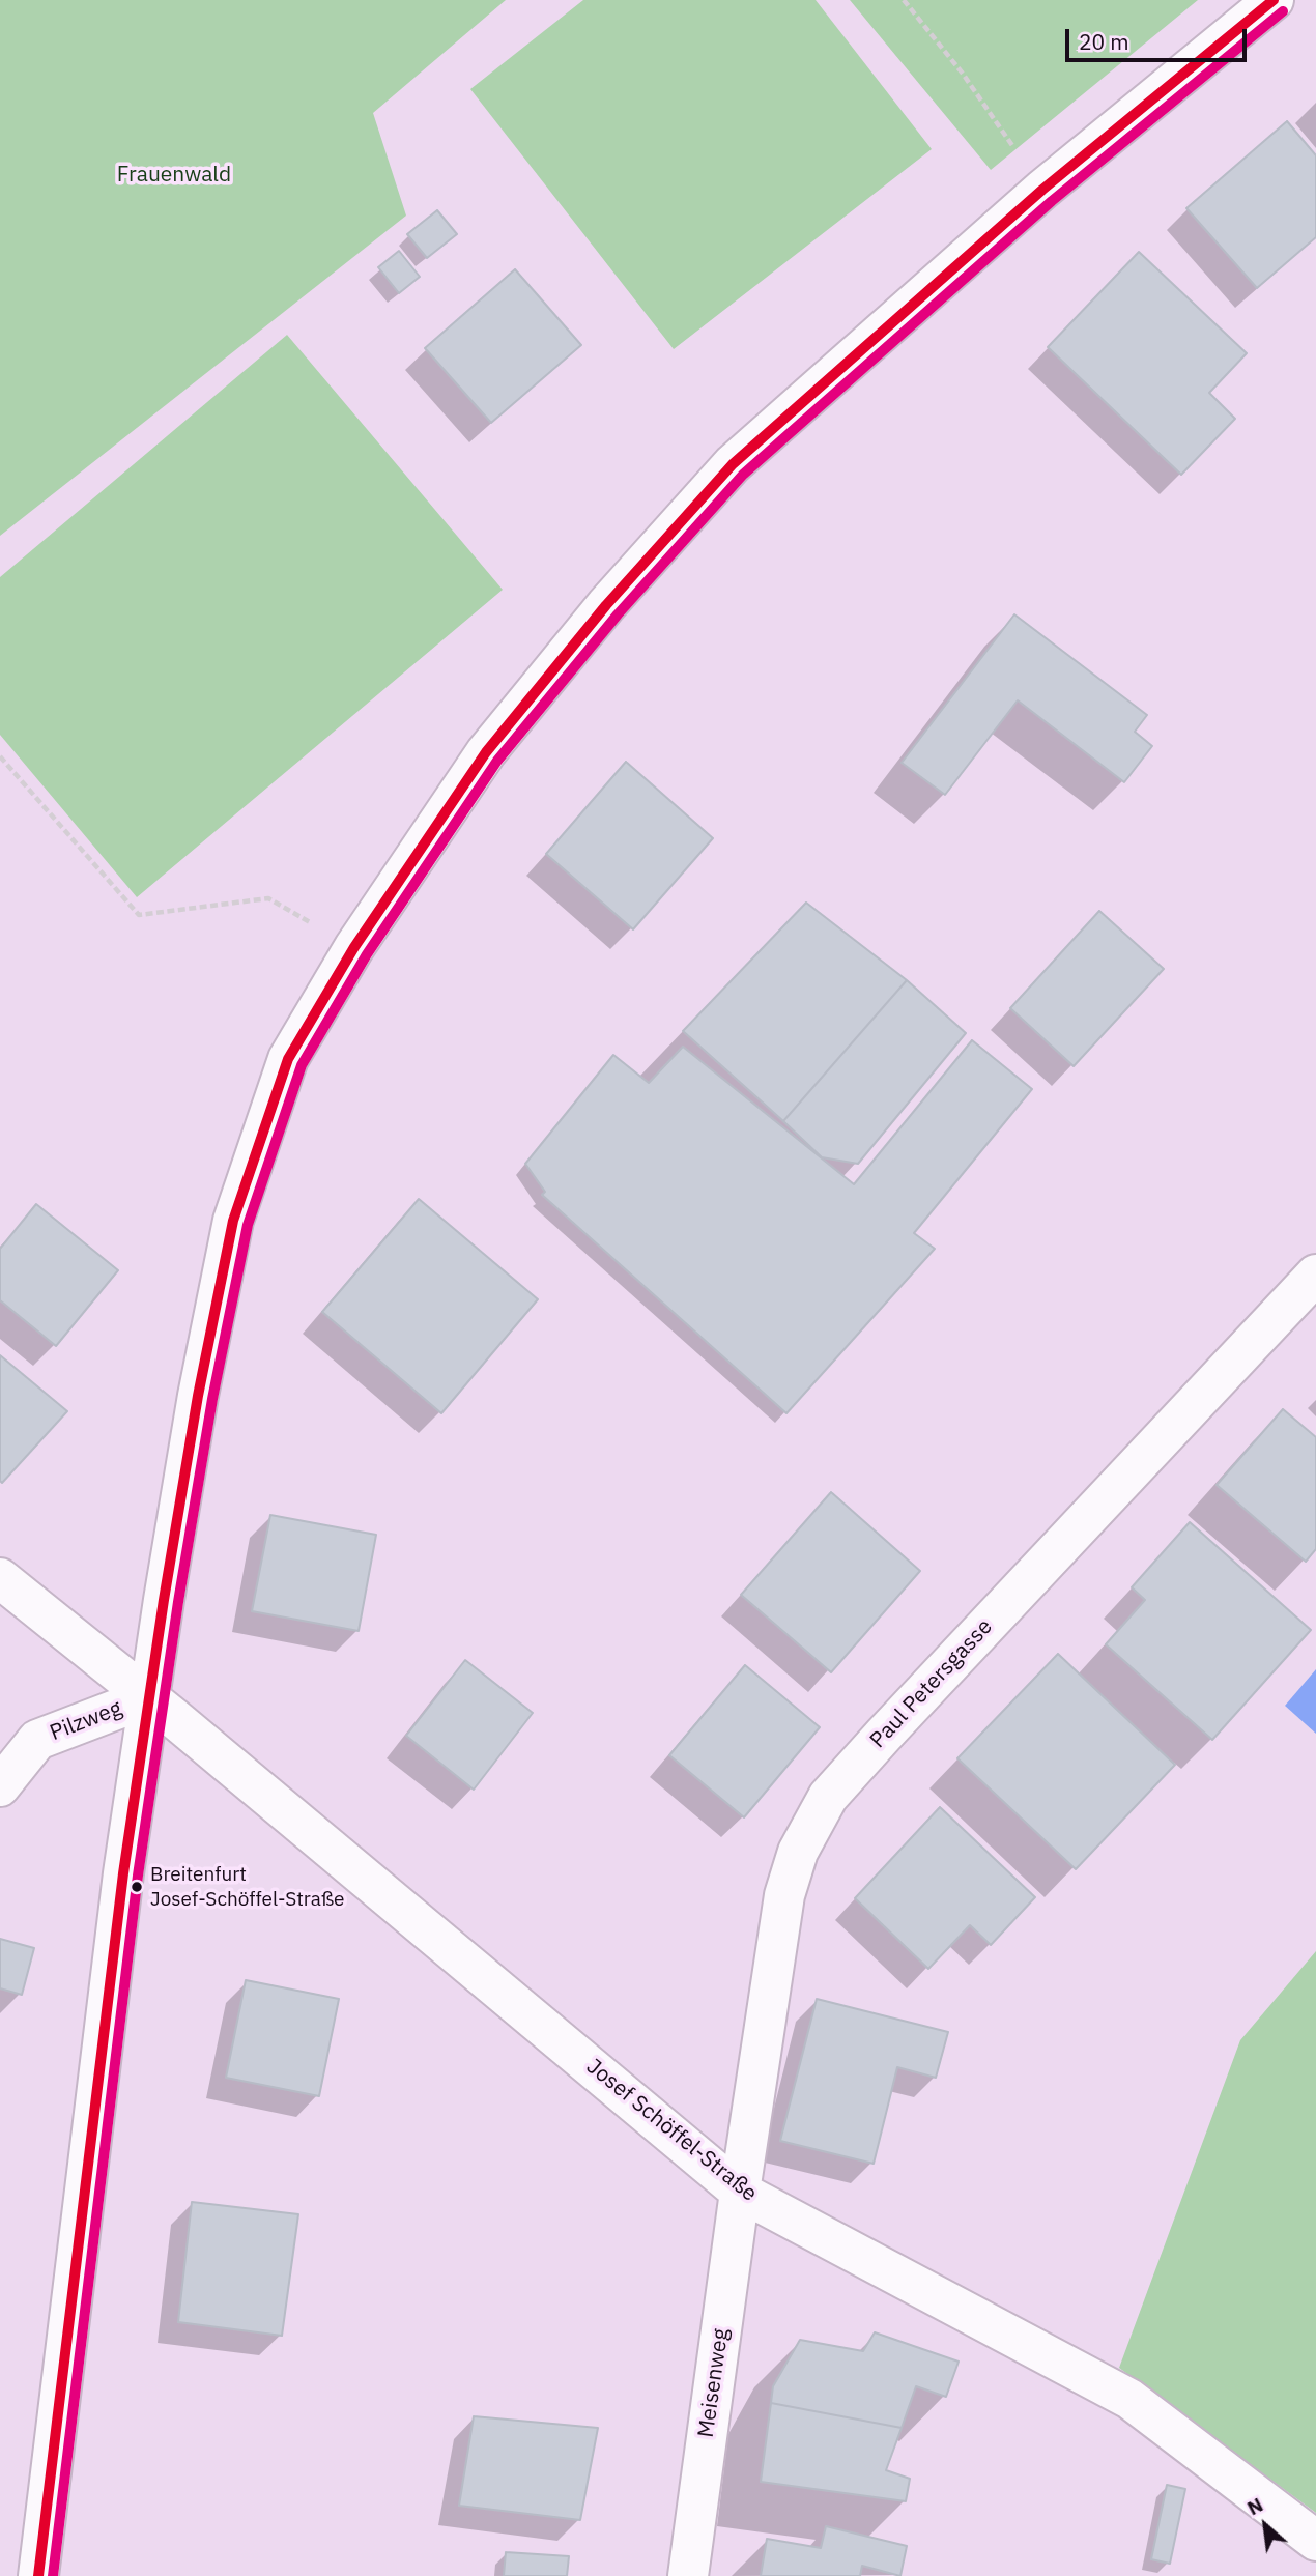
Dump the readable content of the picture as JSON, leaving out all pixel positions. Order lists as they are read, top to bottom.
{
  "streets": {
    "street": [
      "Paul Petersgasse",
      "Pilzweg",
      "Josef Schöffel-Straße",
      "Meisenweg"
    ]
  },
  "crossings": [
    ["Paul Petersgasse", "Josef Schöffel-Straße"],
    ["Paul Petersgasse", "Meisenweg"],
    ["Pilzweg", "Josef Schöffel-Straße"],
    ["Josef Schöffel-Straße", "Meisenweg"]
  ],
  "parks": ["Frauenwald"],
  "places": ["Breitenfurt Josef-Schöffel-Straße"],
  "scale_bar": "20 m",
  "north": "top left"
}
